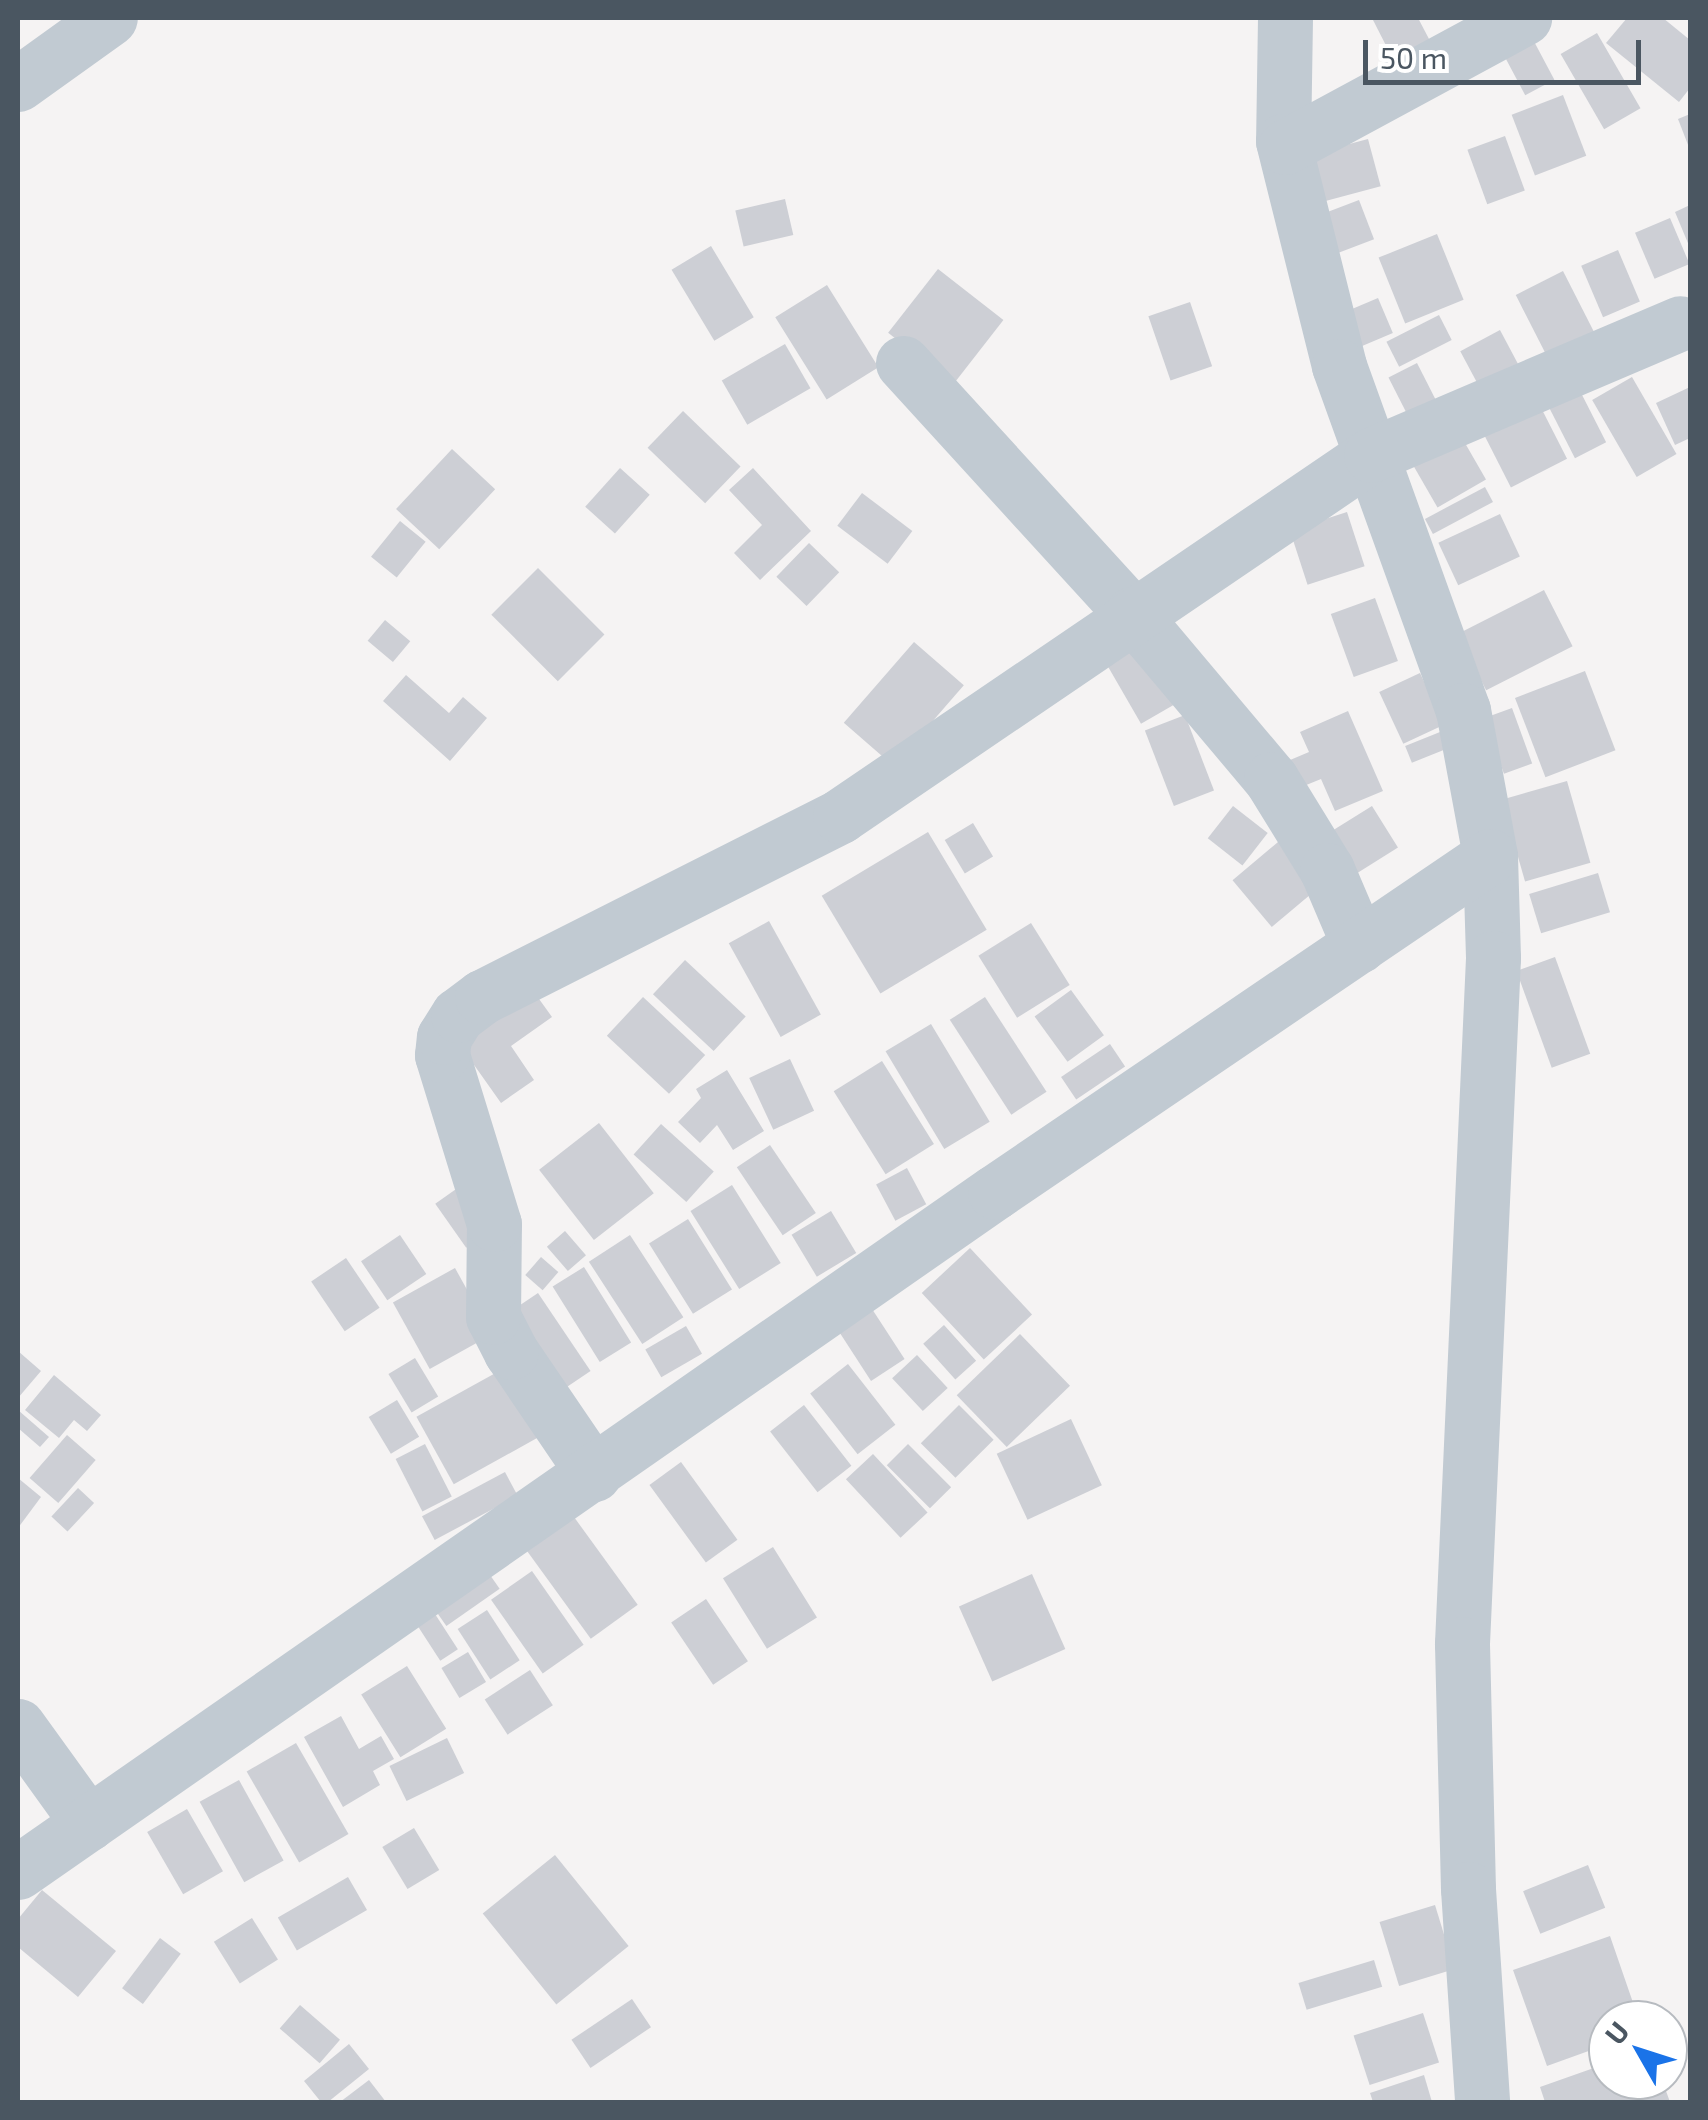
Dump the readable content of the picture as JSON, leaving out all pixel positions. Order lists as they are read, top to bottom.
{
  "scale_bar": "50 m",
  "north": "top left"
}
